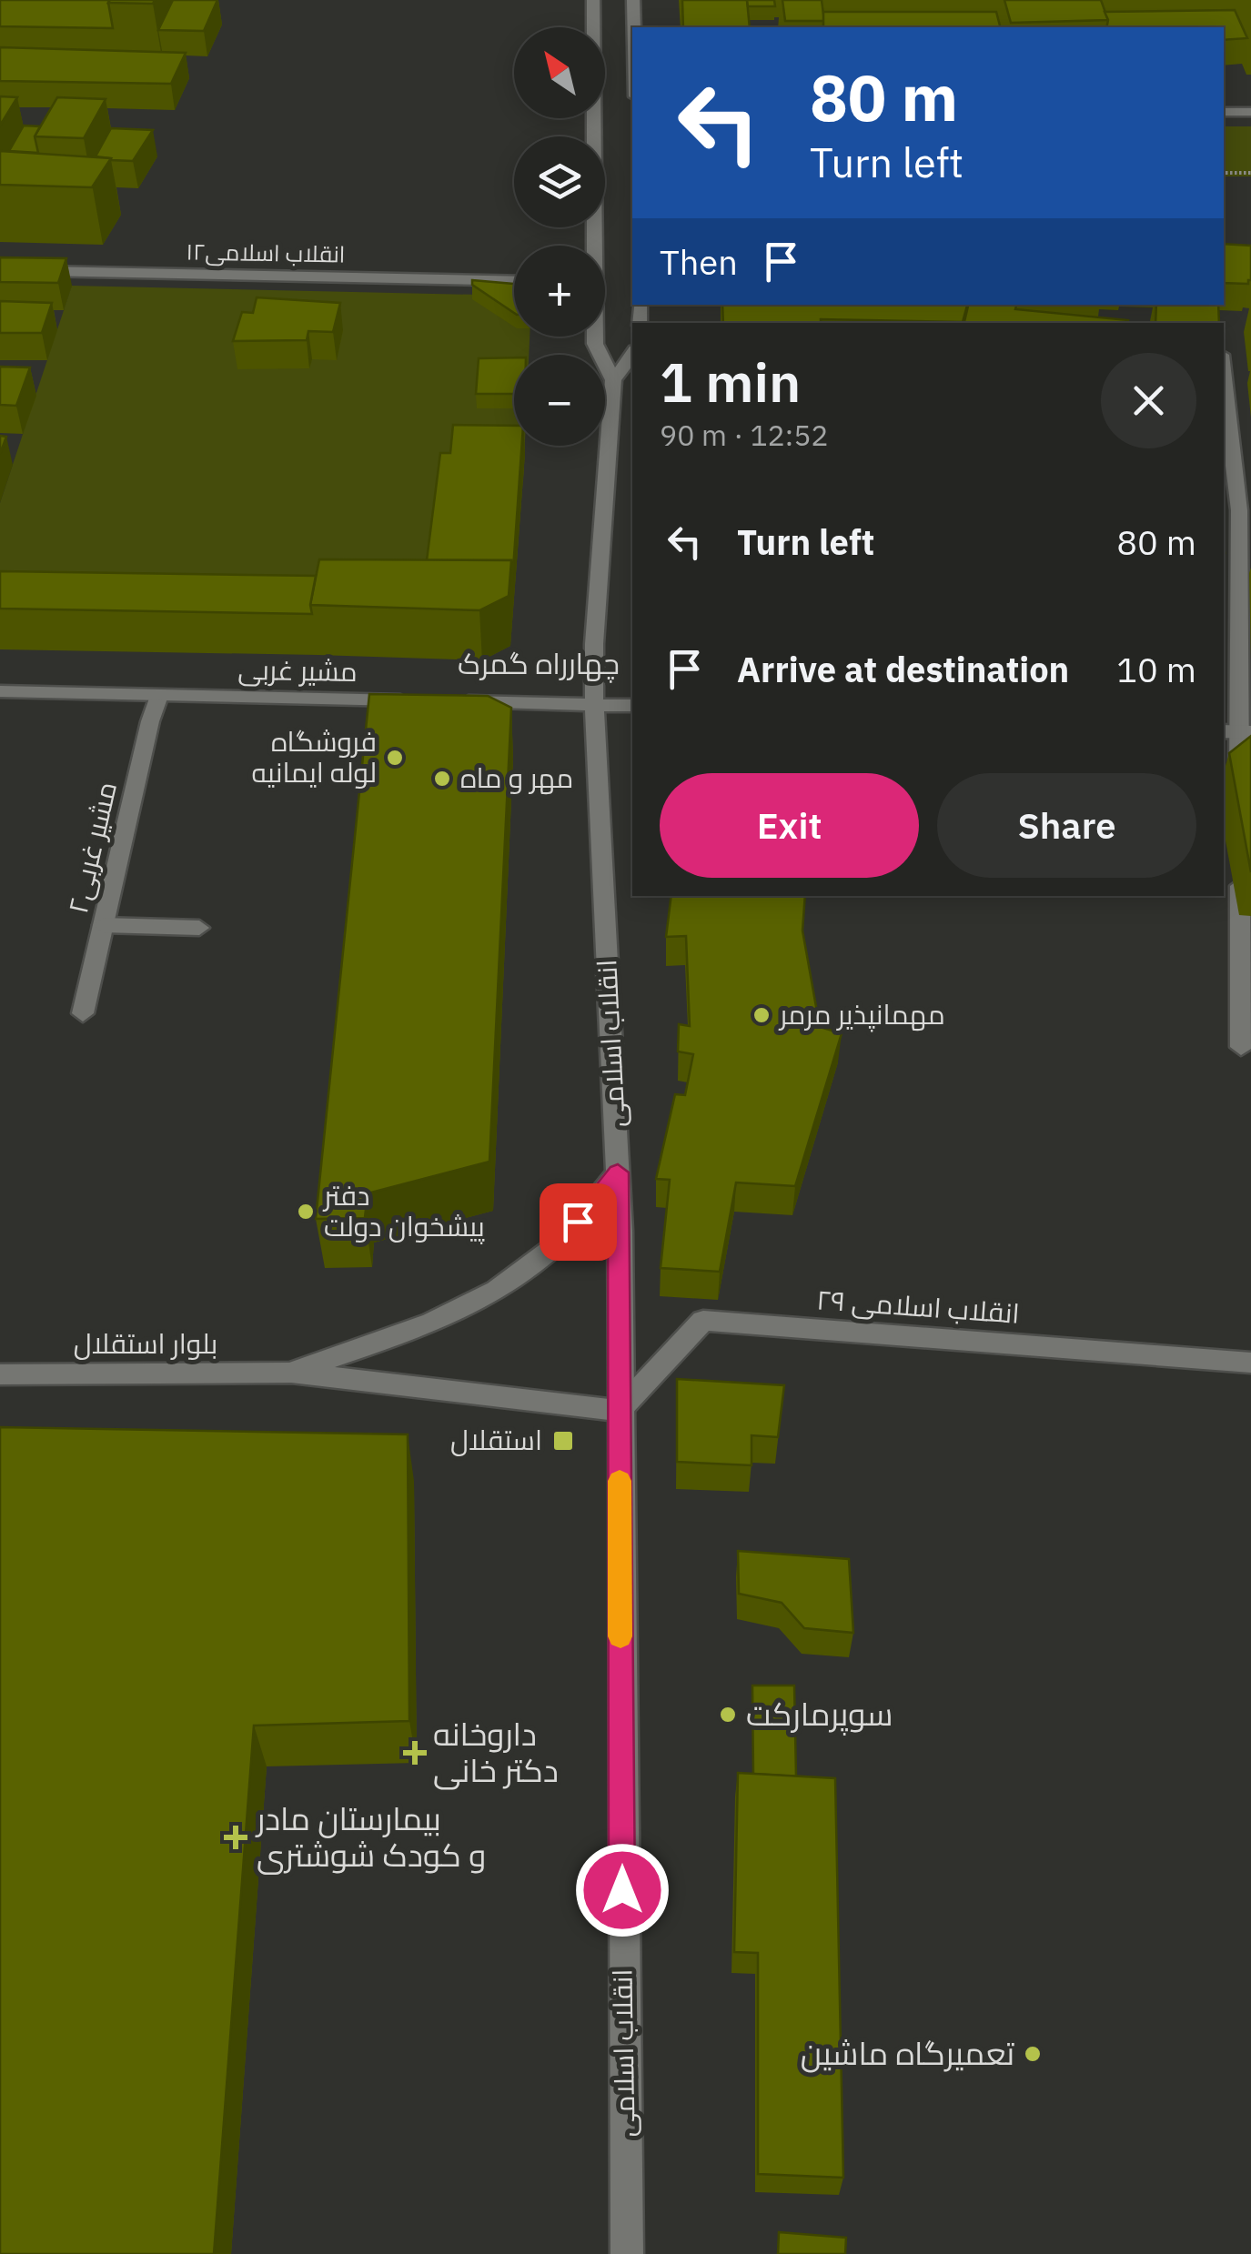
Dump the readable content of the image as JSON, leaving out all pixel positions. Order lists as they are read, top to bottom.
{
  "streets": {
    "main road": [
      "انقلاب اسلامی۱۲",
      "مشیر غربی",
      "۲مشیر غربی",
      "انقلاب اسلامی",
      "انقلاب اسلامی ۲۹",
      "بلوار استقلال"
    ]
  },
  "crossings": [
    ["مشیر غربی", "۲مشیر غربی"],
    ["انقلاب اسلامی", "انقلاب اسلامی ۲۹"]
  ],
  "districts": ["چهارراه گمرک"],
  "places": {
    "other": [
      "فروشگاه لوله ایمانیه",
      "مهر و ماه",
      "مهمانپذیر مرمر",
      "دفتر پیشخوان دولت",
      "سوپرمارکت",
      "تعمیرگاه ماشین"
    ],
    "transit": ["استقلال"],
    "health": ["داروخانه دکتر خانی", "بیمارستان مادر و کودک شوشتری"]
  },
  "north": "top left",
  "page": {
    "map_buttons": ["+", "−"],
    "turn": ["80 m", "Turn left"],
    "then": "Then",
    "heading": ["1 min", "90 m · 12:52"],
    "list": [
      {
        "name": "Turn left",
        "value": "80 m"
      },
      {
        "name": "Arrive at destination",
        "value": "10 m"
      }
    ],
    "buttons": ["Exit", "Share"]
  }
}
